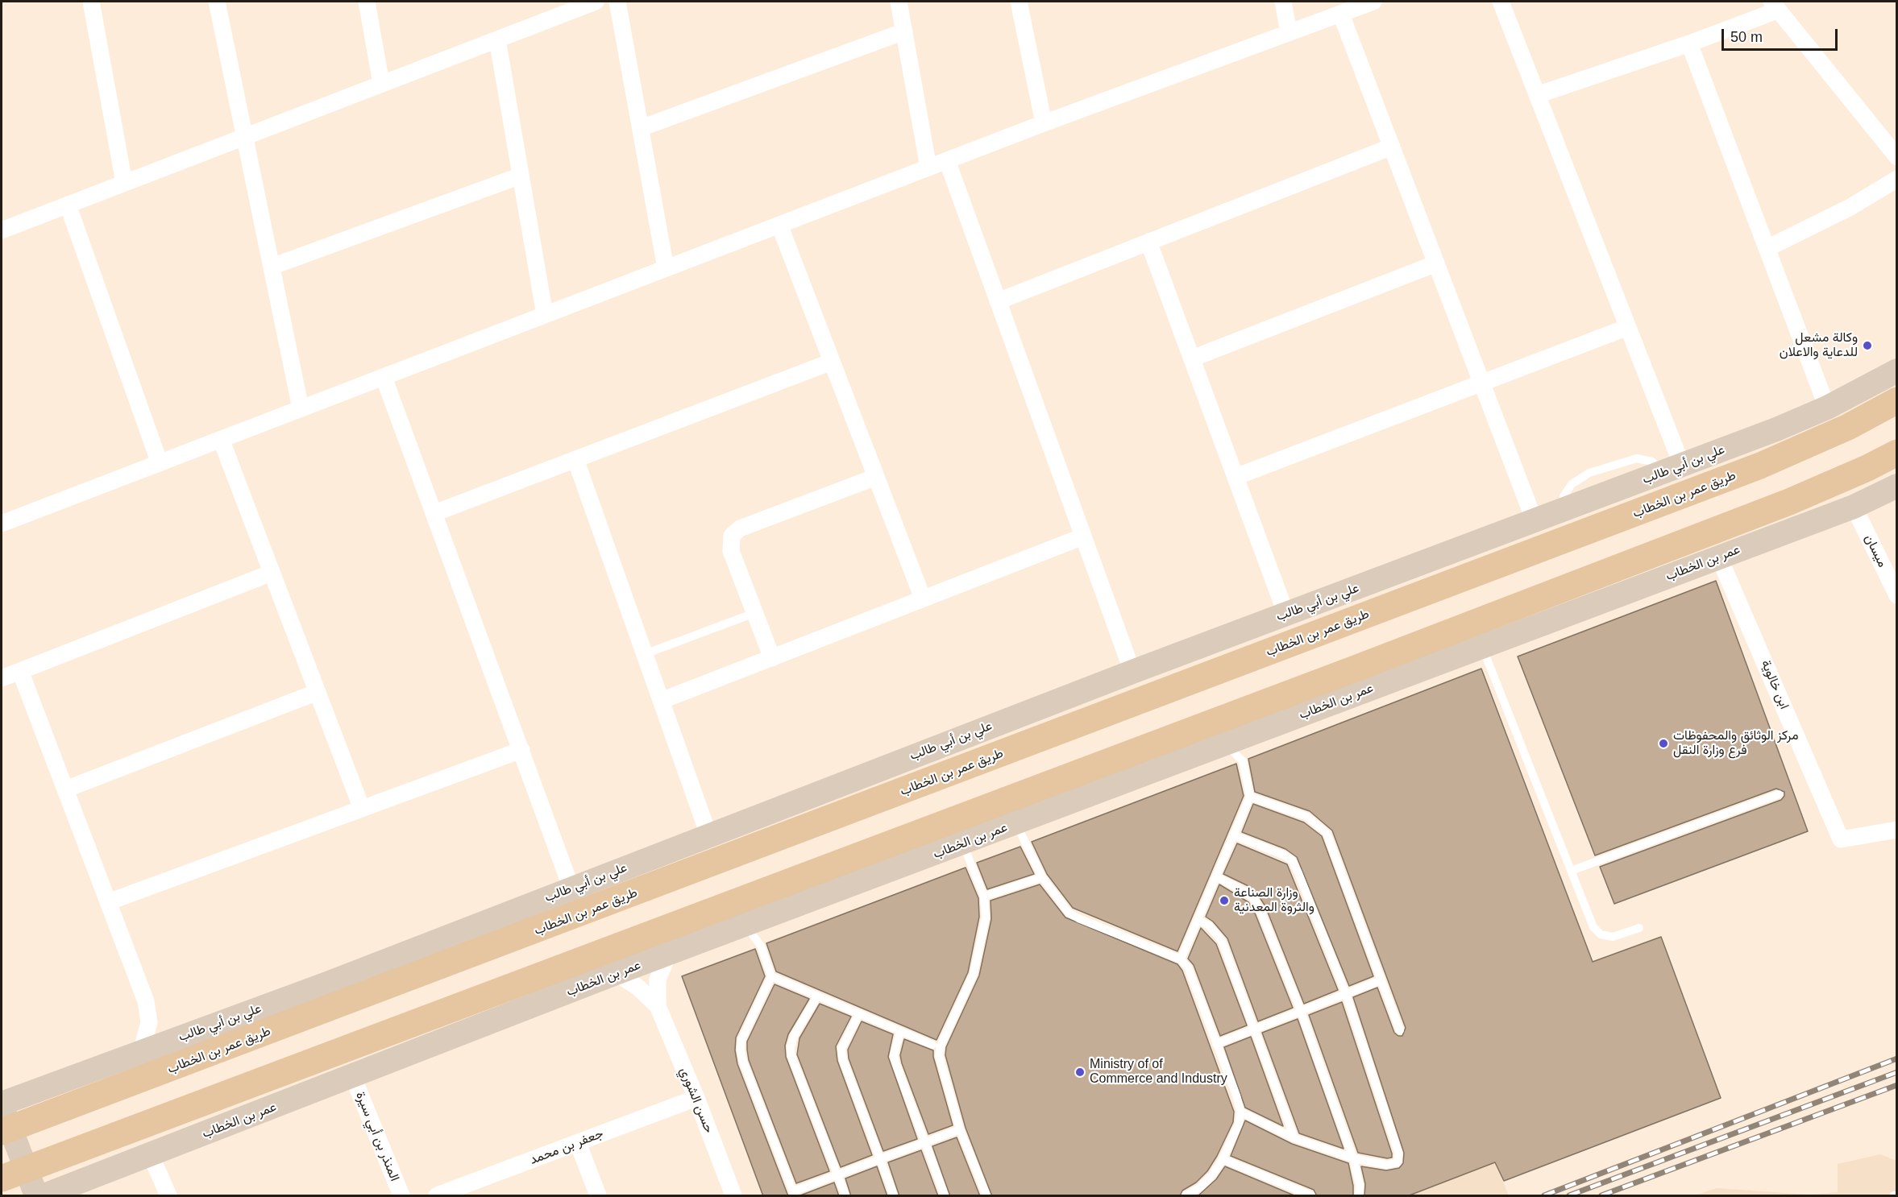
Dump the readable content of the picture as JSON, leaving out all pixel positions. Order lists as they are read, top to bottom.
{
  "streets": {
    "main road": ["طريق عمر بن الخطاب"],
    "street": [
      "علي بن أبي طالب",
      "ميسان",
      "عمر بن الخطاب",
      "ابن خالوية",
      "حسن الشوري",
      "المنذر بن أبي سيرة",
      "جعفر بن محمد"
    ]
  },
  "crossings": [
    ["ميسان", "عمر بن الخطاب"],
    ["عمر بن الخطاب", "ابن خالوية"],
    ["عمر بن الخطاب", "حسن الشوري"],
    ["عمر بن الخطاب", "المنذر بن أبي سيرة"],
    ["حسن الشوري", "جعفر بن محمد"]
  ],
  "places": [
    "وكالة مشعل للدعاية والاعلان",
    "مركز الوثائق والمحفوظات فرع وزارة النقل",
    "وزارة الصناعة والثروة المعدنية",
    "Ministry of of Commerce and Industry"
  ],
  "scale_bar": "50 m"
}
